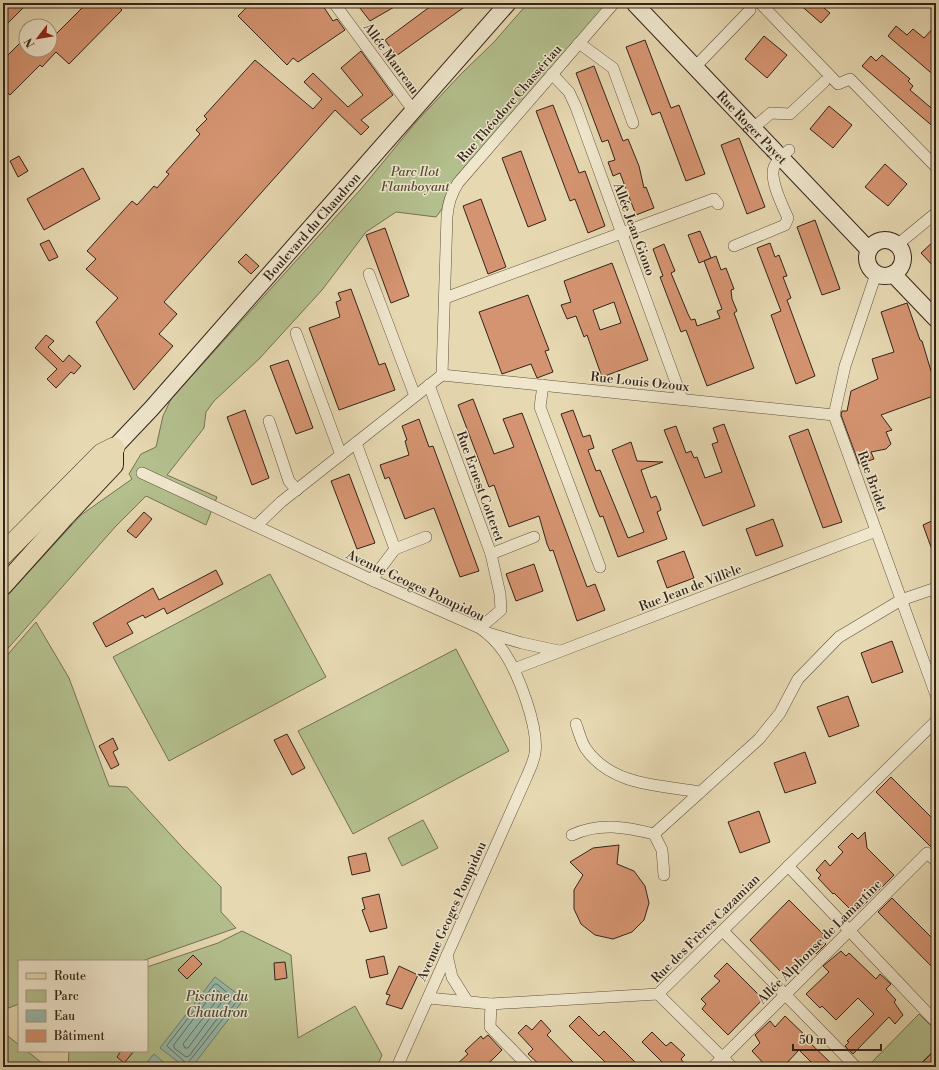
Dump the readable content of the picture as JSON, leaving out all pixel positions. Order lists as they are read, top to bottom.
{
  "streets": {
    "main road": ["Rue Roger Payet", "Boulevard du Chaudron"],
    "street": [
      "Allée Maureau",
      "Rue Théodore Chassériau",
      "Allée Jean Giono",
      "Rue Louis Ozoux",
      "Rue Bridet",
      "Rue Ernest Cotteret",
      "Avenue Geoges Pompidou",
      "Rue Jean de Villèle",
      "Rue des Frères Cazamian",
      "Allée Alphonse de Lamartine"
    ]
  },
  "crossings": [
    ["Allée Maureau", "Boulevard du Chaudron"],
    ["Rue Théodore Chassériau", "Allée Jean Giono"],
    ["Rue Théodore Chassériau", "Rue Louis Ozoux"],
    ["Allée Jean Giono", "Rue Louis Ozoux"],
    ["Rue Louis Ozoux", "Rue Bridet"],
    ["Rue Bridet", "Rue Jean de Villèle"],
    ["Avenue Geoges Pompidou", "Rue Jean de Villèle"],
    ["Avenue Geoges Pompidou", "Rue des Frères Cazamian"]
  ],
  "water": ["Piscine du Chaudron"],
  "parks": ["Parc Ilot Flamboyant"],
  "legend": [
    "Route",
    "Parc",
    "Eau",
    "Bâtiment"
  ],
  "scale_bar": "50 m",
  "north": "bottom left"
}
